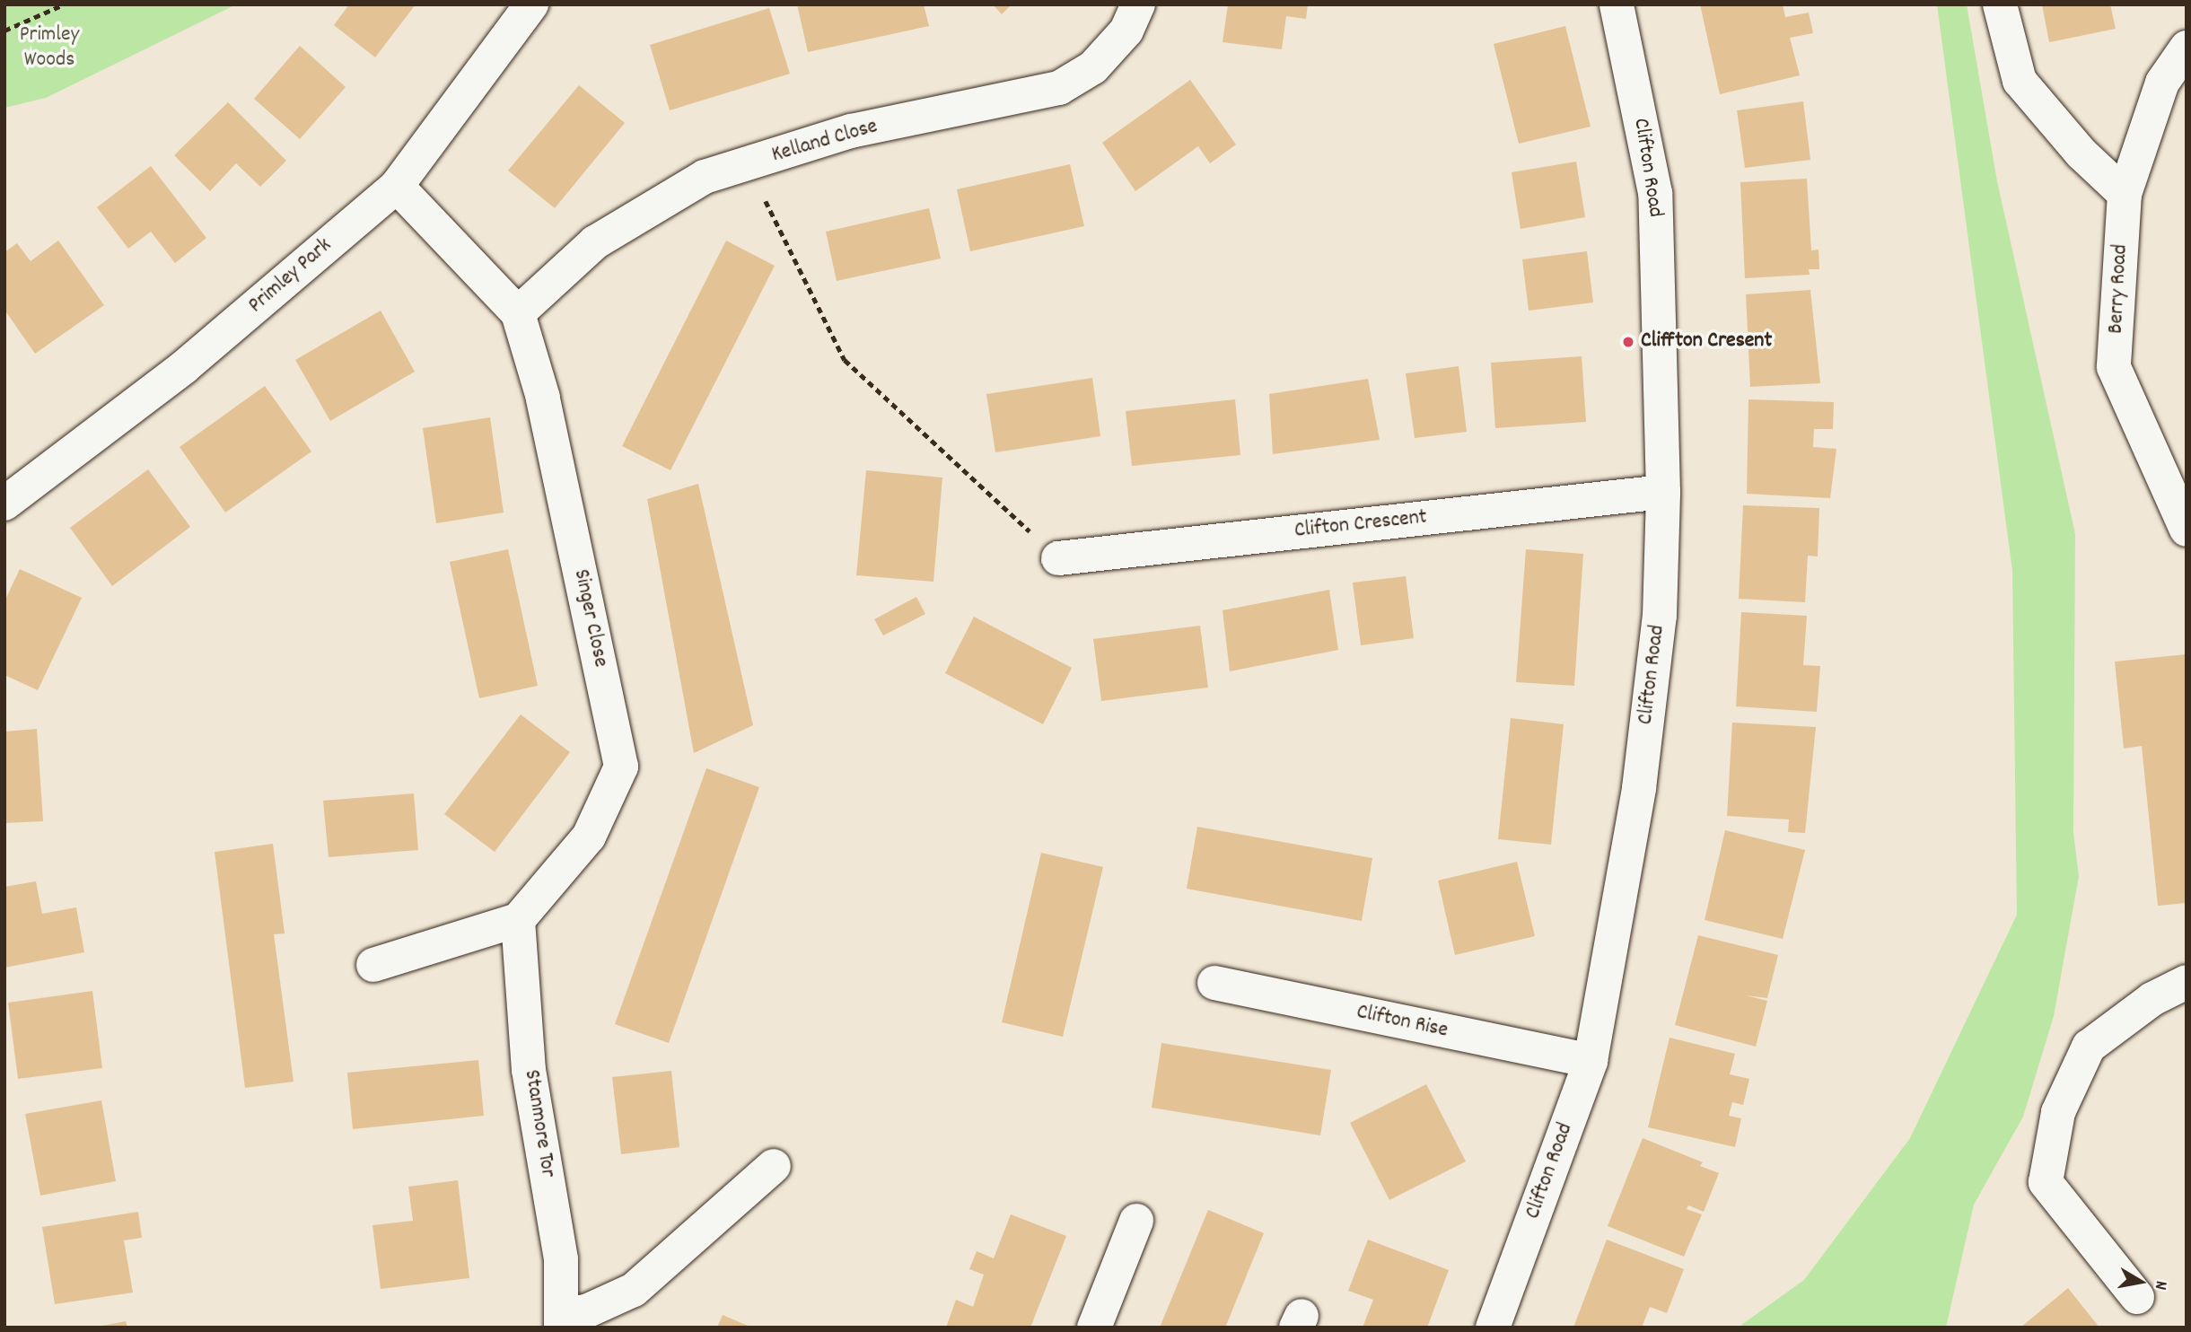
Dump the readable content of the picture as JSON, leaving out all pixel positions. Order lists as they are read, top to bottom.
{
  "streets": {
    "street": [
      "Kelland Close",
      "Clifton Road",
      "Primley Park",
      "Berry Road",
      "Clifton Crescent",
      "Singer Close",
      "Clifton Rise",
      "Stanmore Tor"
    ]
  },
  "crossings": [
    ["Kelland Close", "Singer Close"],
    ["Clifton Road", "Clifton Crescent"],
    ["Clifton Road", "Clifton Rise"],
    ["Primley Park", "Singer Close"],
    ["Singer Close", "Stanmore Tor"]
  ],
  "parks": ["Primley Woods"],
  "places": ["Cliffton Cresent"],
  "north": "right"
}
